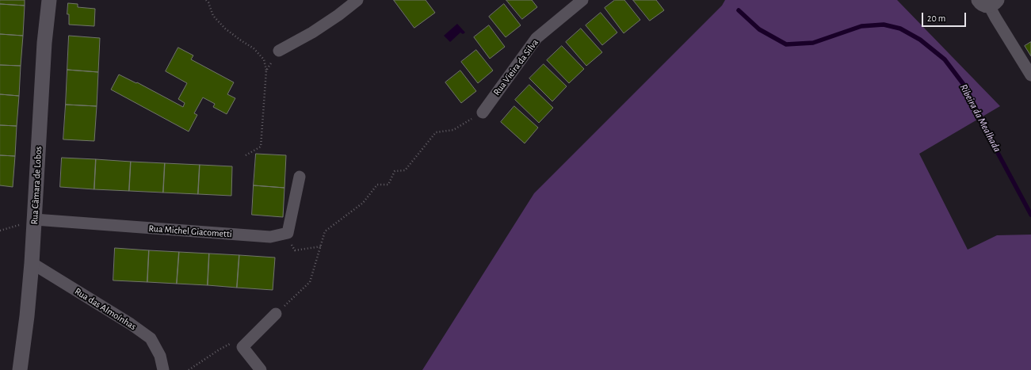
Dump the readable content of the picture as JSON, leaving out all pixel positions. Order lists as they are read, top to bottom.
{
  "streets": {
    "street": [
      "Rua Vieira da Silva",
      "Rua Câmara de Lobos",
      "Rua Michel Giacometti",
      "Rua das Almoínhas"
    ]
  },
  "crossings": [
    ["Rua Câmara de Lobos", "Rua Michel Giacometti"],
    ["Rua Câmara de Lobos", "Rua das Almoínhas"]
  ],
  "water": ["Ribeira da Mealhada"],
  "scale_bar": "20 m"
}
